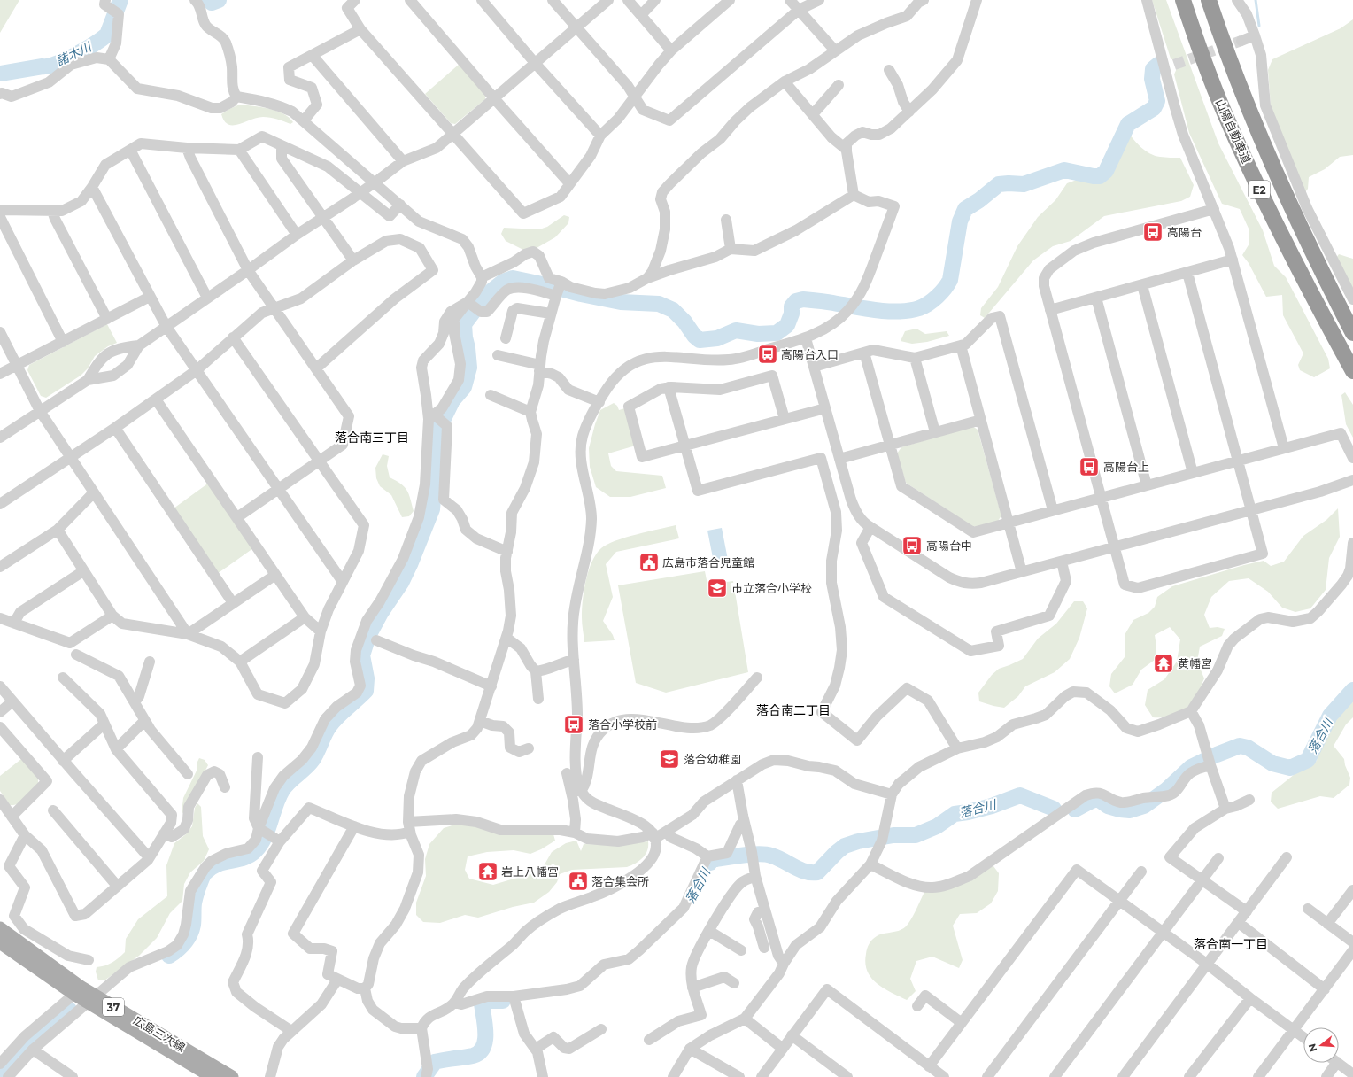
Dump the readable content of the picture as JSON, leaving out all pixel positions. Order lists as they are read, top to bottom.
{
  "streets": {
    "highway": ["山陽自動車道", "E2"],
    "main road": ["37", "広島三次線"]
  },
  "districts": ["落合南三丁目", "落合南二丁目", "落合南一丁目"],
  "water": ["諸木川", "落合川"],
  "places": {
    "bus stop": [
      "高陽台",
      "高陽台入口",
      "高陽台上",
      "高陽台中",
      "落合小学校前"
    ],
    "public building": ["広島市落合児童館", "落合集会所"],
    "school or university": ["市立落合小学校", "落合幼稚園"],
    "temple": ["黄幡宮", "岩上八幡宮"]
  },
  "north": "left"
}
